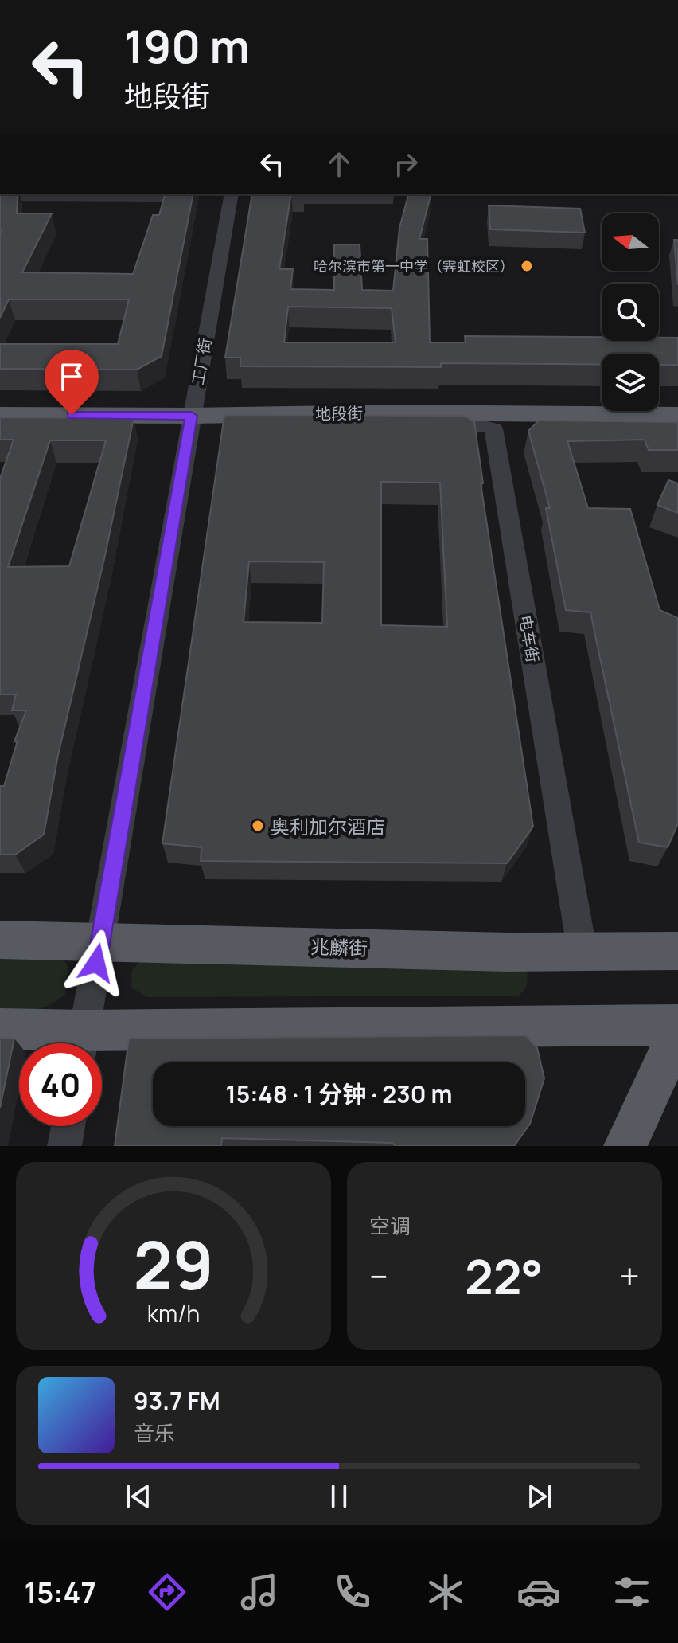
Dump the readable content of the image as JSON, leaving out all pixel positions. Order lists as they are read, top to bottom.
{
  "streets": {
    "main road": ["地段街", "兆麟街"],
    "street": ["工厂街", "电车街"]
  },
  "crossings": [
    ["工厂街", "地段街"],
    ["工厂街", "兆麟街"],
    ["地段街", "电车街"],
    ["电车街", "兆麟街"]
  ],
  "places": ["哈尔滨市第一中学（霁虹校区）", "奥利加尔酒店"],
  "north": "left",
  "page": {
    "turn": ["190 m", "地段街"],
    "limit": "40",
    "trip": "15:48 · 1 分钟 · 230 m",
    "tile": "空调",
    "heat": ["−", "22°", "+"],
    "song": ["93.7 FM", "音乐"],
    "tabs": "15:47",
    "gauge": ["29", "km/h"]
  }
}
